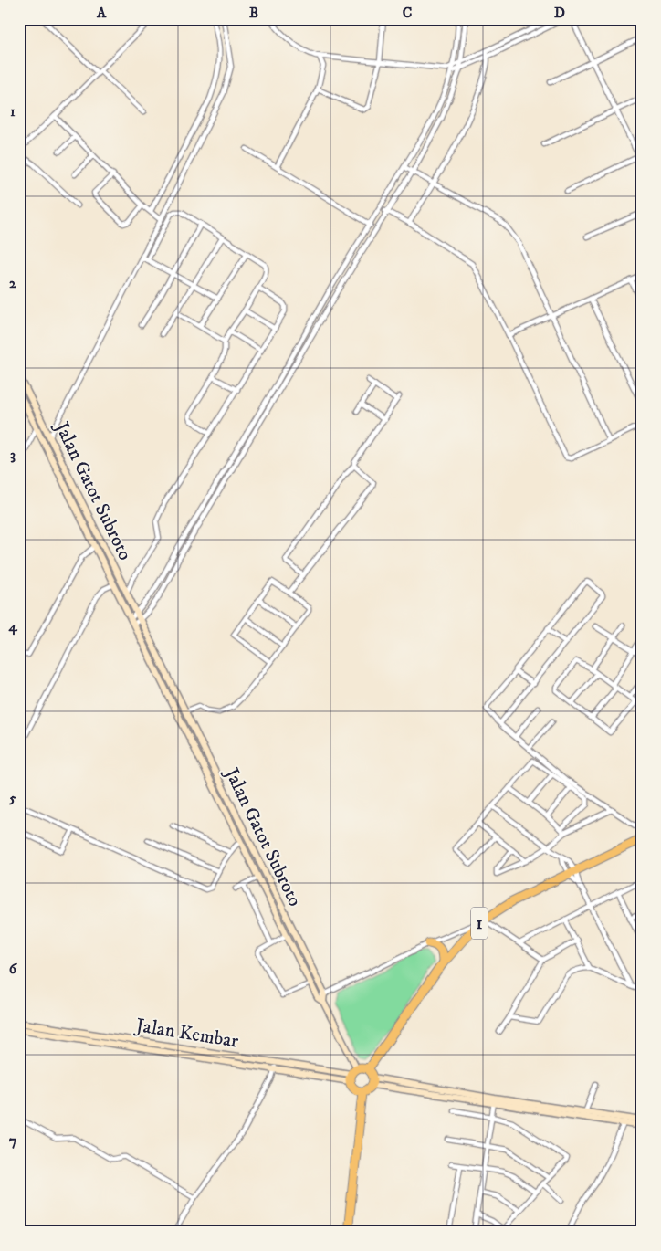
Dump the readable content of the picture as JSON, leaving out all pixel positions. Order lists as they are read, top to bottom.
{
  "streets": {
    "highway": ["1"],
    "street": ["Jalan Gatot Subroto", "Jalan Kembar"]
  },
  "crossings": [
    ["1", "Jalan Kembar"]
  ],
  "grid": {
    "columns": [
      "A",
      "B",
      "C",
      "D"
    ],
    "rows": [
      "1",
      "2",
      "3",
      "4",
      "5",
      "6",
      "7"
    ]
  }
}
